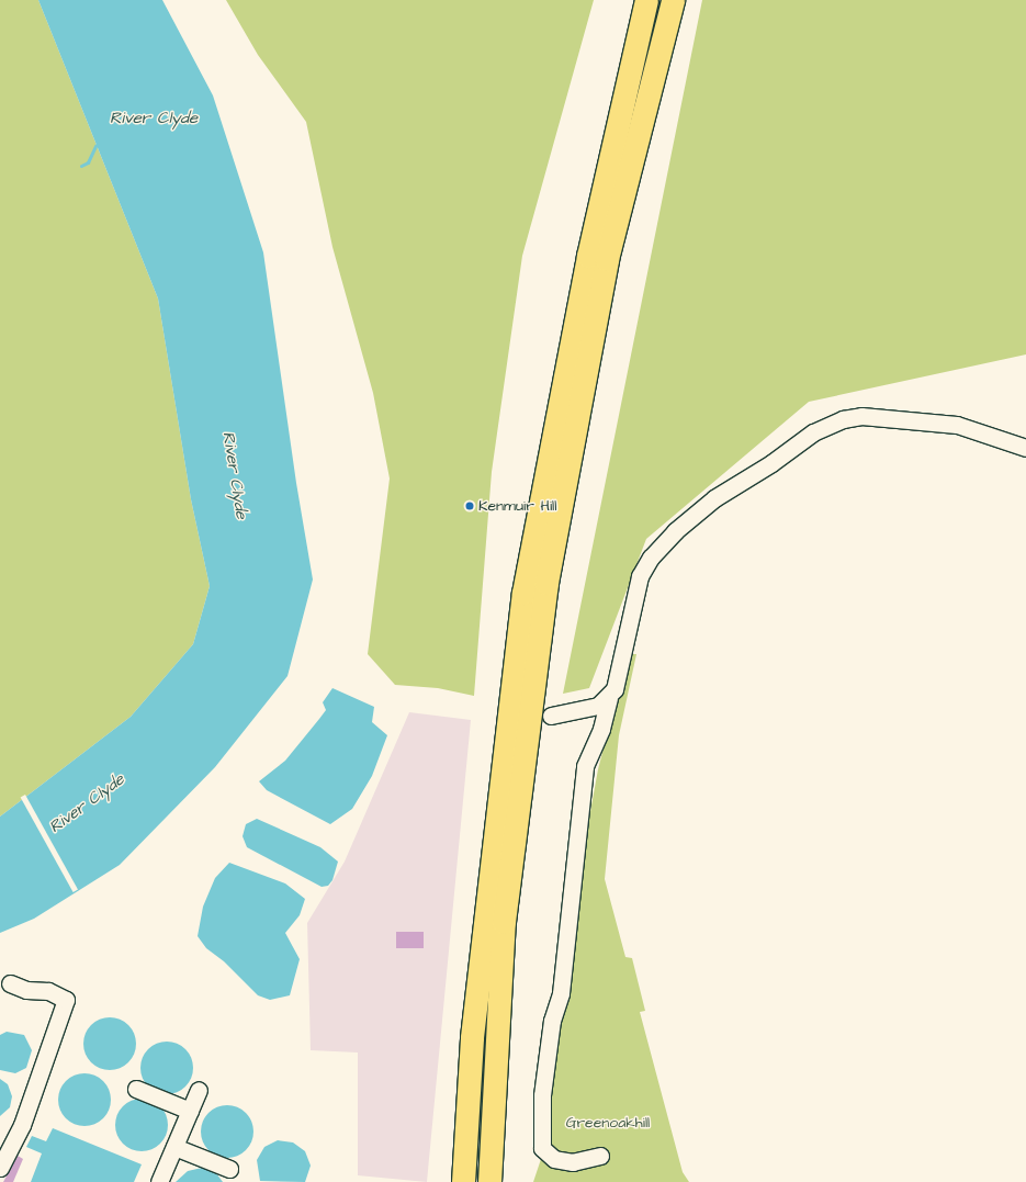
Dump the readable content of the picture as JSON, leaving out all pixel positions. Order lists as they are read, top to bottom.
{
  "water": ["River Clyde"],
  "parks": ["Greenoakhill"],
  "places": ["Kenmuir Hill"]
}
